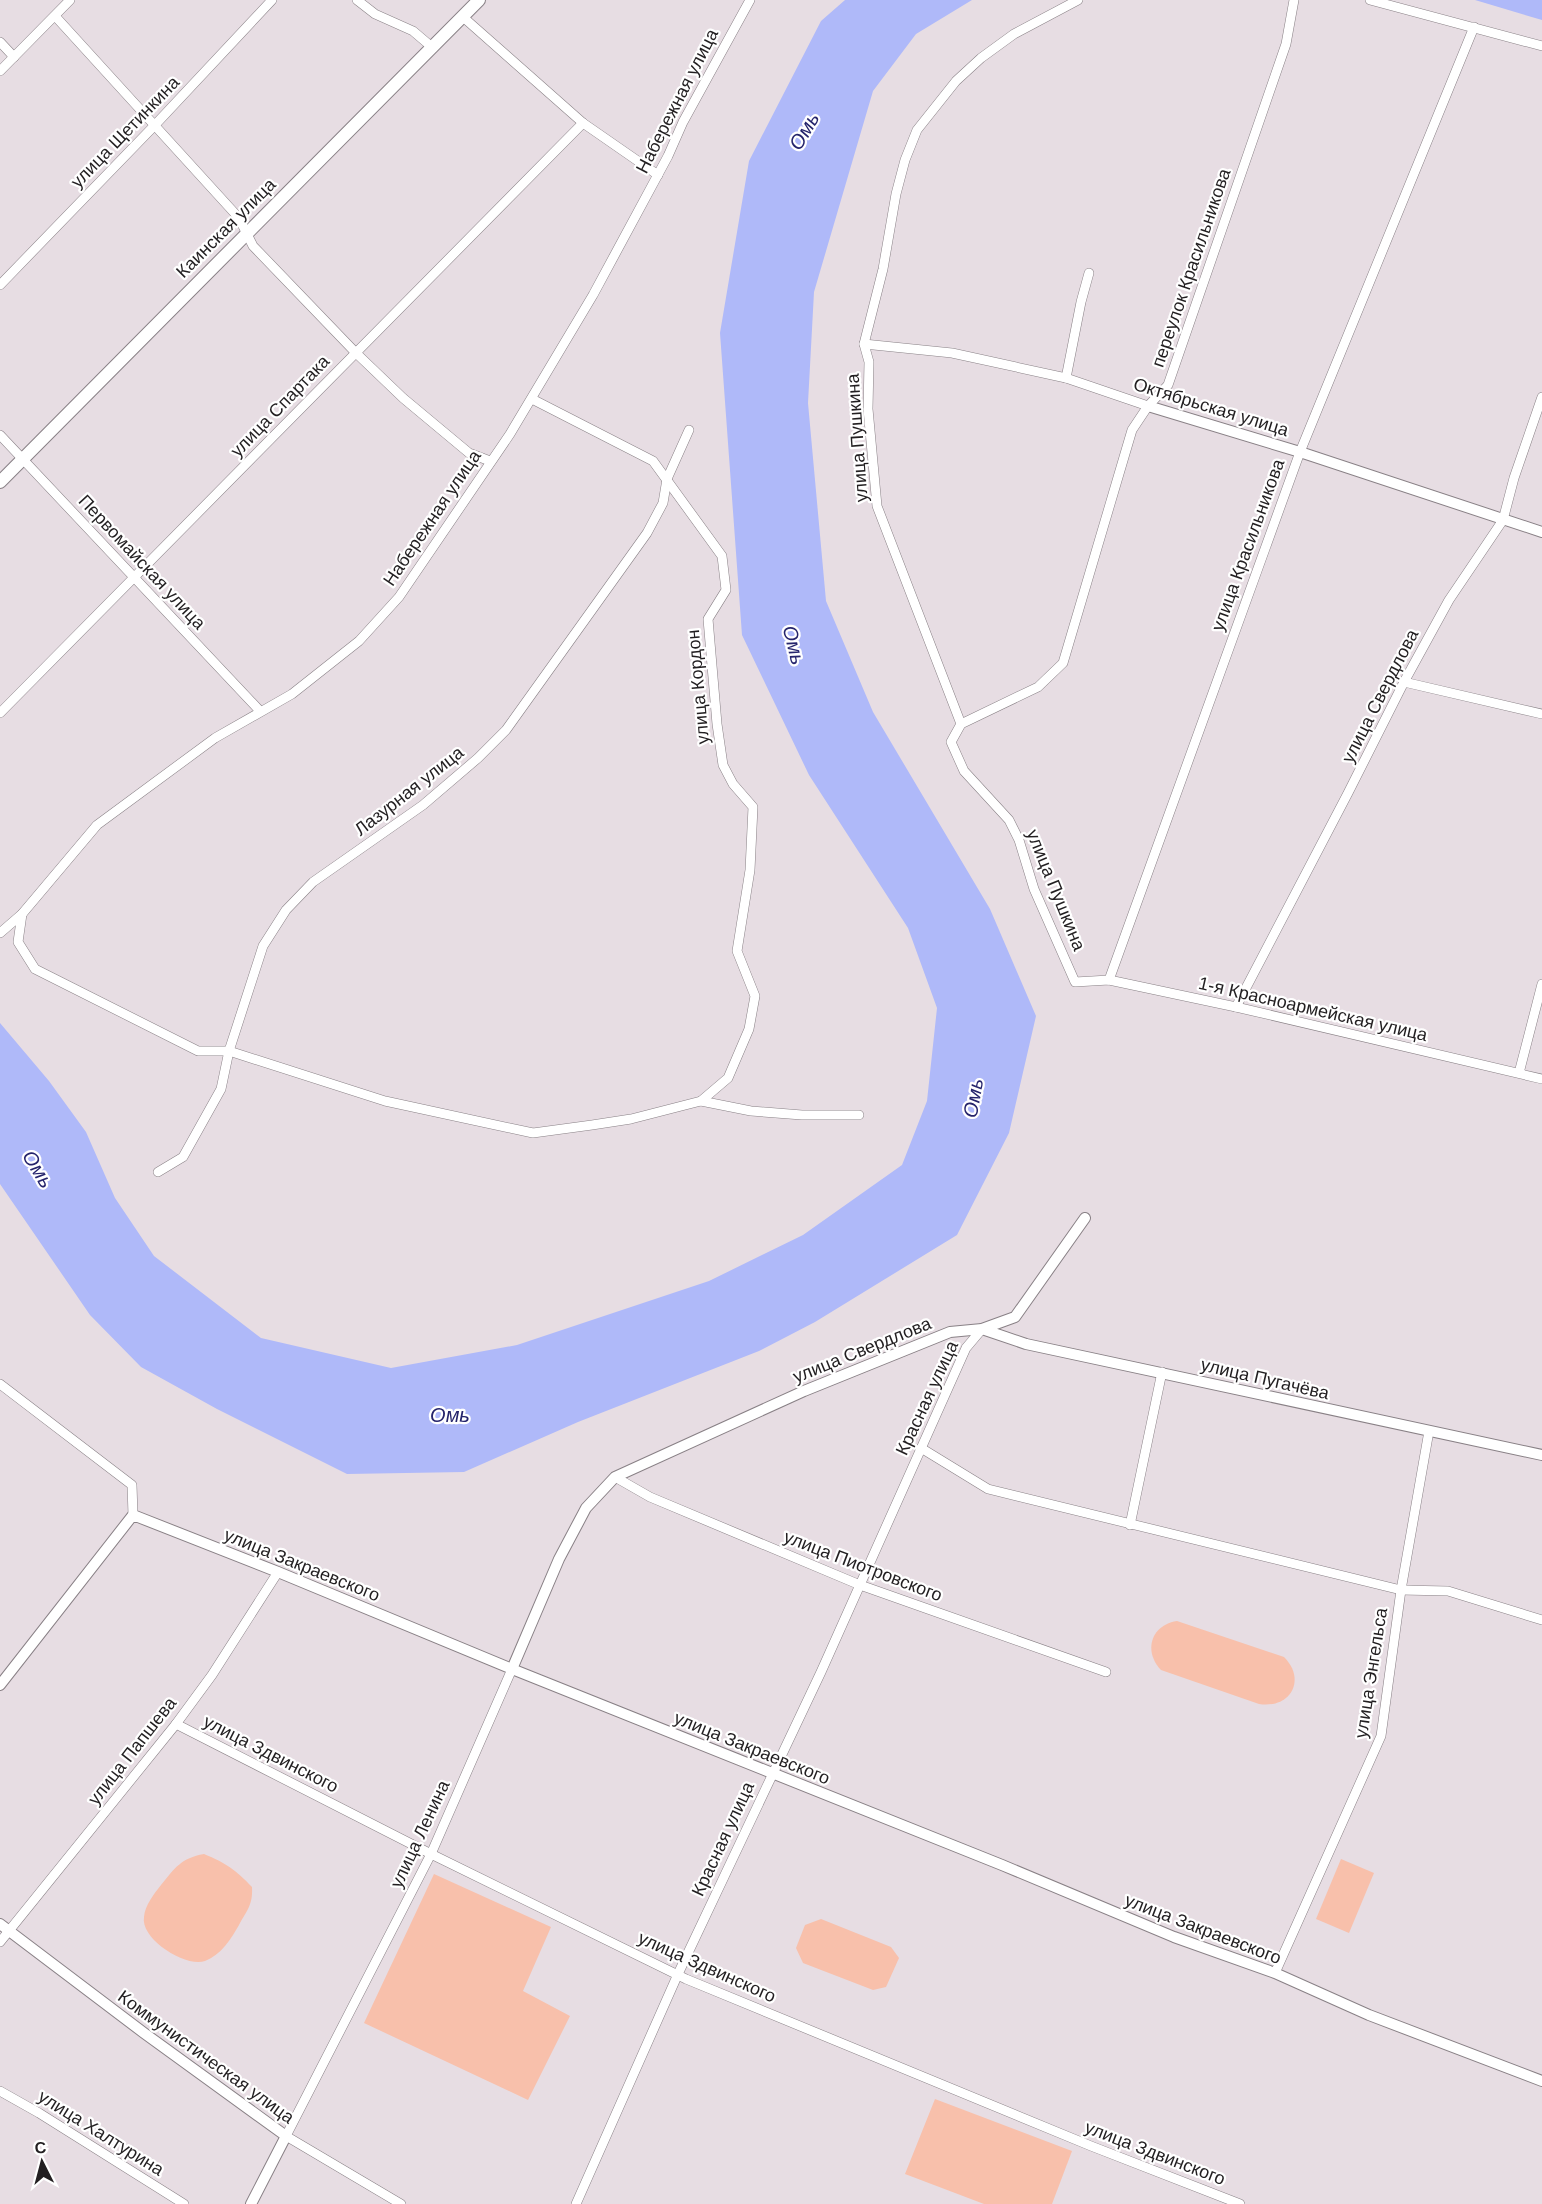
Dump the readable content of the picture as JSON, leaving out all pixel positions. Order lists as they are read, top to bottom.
{
  "streets": {
    "main road": ["Каинская улица"],
    "street": [
      "Набережная улица",
      "улица Щетинкина",
      "переулок Красильникова",
      "улица Спартака",
      "Октябрьская улица",
      "улица Пушкина",
      "улица Красильникова",
      "Первомайская улица",
      "улица Кордон",
      "улица Свердлова",
      "Лазурная улица",
      "1-я Красноармейская улица",
      "улица Пугачёва",
      "Красная улица",
      "улица Закраевского",
      "улица Пиотровского",
      "улица Энгельса",
      "улица Папшева",
      "улица Здвинского",
      "улица Ленина",
      "Коммунистическая улица",
      "улица Халтурина"
    ]
  },
  "crossings": [
    ["Набережная улица", "Первомайская улица"],
    ["Набережная улица", "улица Кордон"],
    ["Каинская улица", "Первомайская улица"],
    ["переулок Красильникова", "Октябрьская улица"],
    ["переулок Красильникова", "улица Пушкина"],
    ["улица Спартака", "Первомайская улица"],
    ["Октябрьская улица", "улица Пушкина"],
    ["Октябрьская улица", "улица Красильникова"],
    ["Октябрьская улица", "улица Свердлова"],
    ["улица Пушкина", "1-я Красноармейская улица"],
    ["улица Красильникова", "1-я Красноармейская улица"],
    ["улица Кордон", "Лазурная улица"],
    ["улица Свердлова", "1-я Красноармейская улица"],
    ["улица Свердлова", "улица Пугачёва"],
    ["улица Свердлова", "Красная улица"],
    ["улица Свердлова", "улица Пиотровского"],
    ["улица Свердлова", "улица Ленина"],
    ["улица Пугачёва", "Красная улица"],
    ["улица Пугачёва", "улица Энгельса"],
    ["Красная улица", "улица Закраевского"],
    ["Красная улица", "улица Пиотровского"],
    ["Красная улица", "улица Здвинского"],
    ["улица Закраевского", "улица Энгельса"],
    ["улица Закраевского", "улица Папшева"],
    ["улица Закраевского", "улица Ленина"],
    ["улица Пиотровского", "улица Ленина"],
    ["улица Папшева", "улица Здвинского"],
    ["улица Папшева", "Коммунистическая улица"],
    ["улица Здвинского", "улица Ленина"],
    ["улица Ленина", "Коммунистическая улица"]
  ],
  "water": ["Омь"],
  "north": "top"
}
